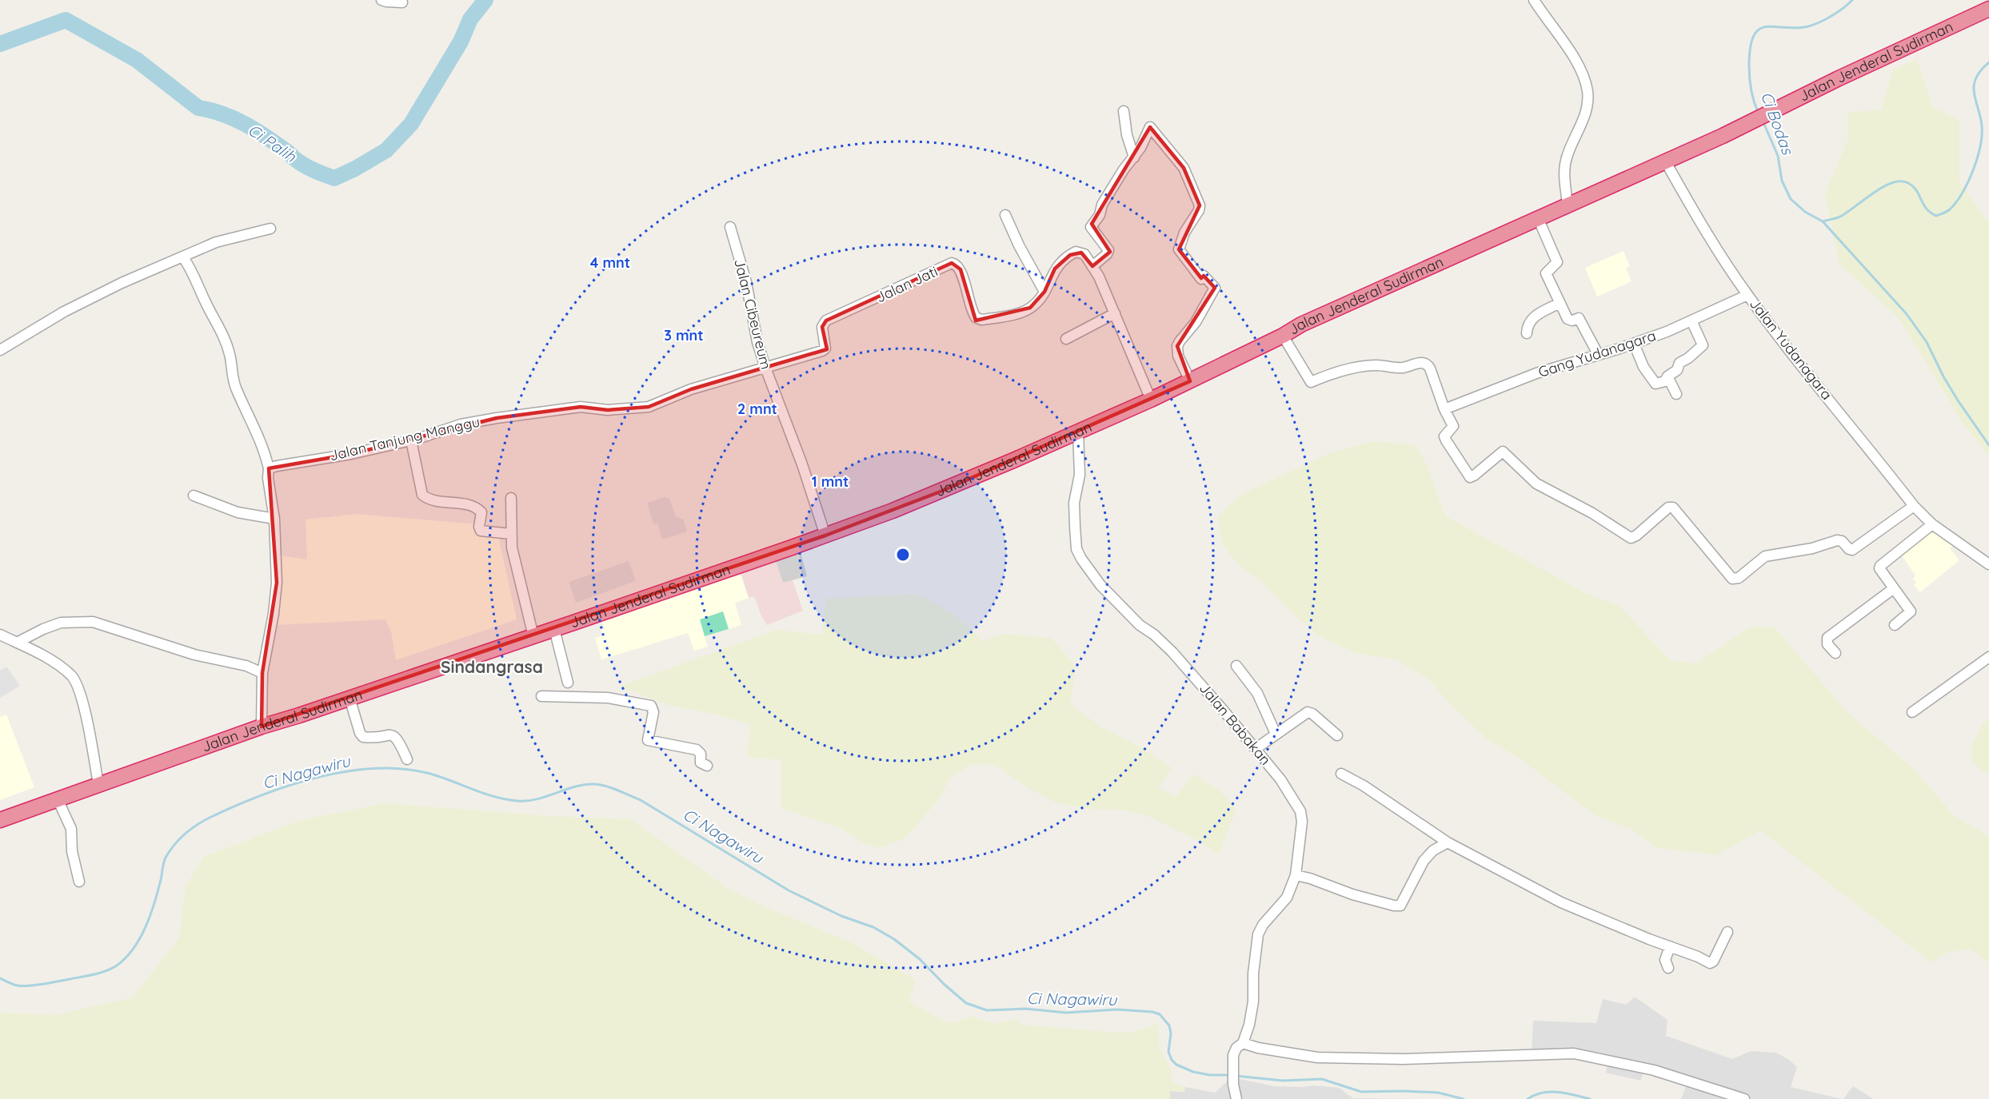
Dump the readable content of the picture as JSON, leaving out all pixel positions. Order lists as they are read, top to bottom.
{
  "streets": {
    "highway": ["Jalan Jenderal Sudirman"],
    "street": [
      "Jalan Jati",
      "Jalan Cibeureum",
      "Jalan Yudanagara",
      "Gang Yudanagara",
      "Jalan Tanjung Manggu",
      "Jalan Babakan"
    ]
  },
  "crossings": [
    ["Jalan Jenderal Sudirman", "Jalan Jati"],
    ["Jalan Jenderal Sudirman", "Jalan Cibeureum"],
    ["Jalan Jenderal Sudirman", "Jalan Yudanagara"],
    ["Jalan Jenderal Sudirman", "Jalan Babakan"],
    ["Jalan Jati", "Jalan Cibeureum"],
    ["Jalan Jati", "Jalan Tanjung Manggu"],
    ["Jalan Cibeureum", "Jalan Tanjung Manggu"],
    ["Jalan Yudanagara", "Gang Yudanagara"]
  ],
  "districts": ["Sindangrasa"],
  "water": ["Ci Bodas", "Ci Palih", "Ci Nagawiru"],
  "rings": [
    "4 mnt",
    "3 mnt",
    "2 mnt",
    "1 mnt"
  ]
}
